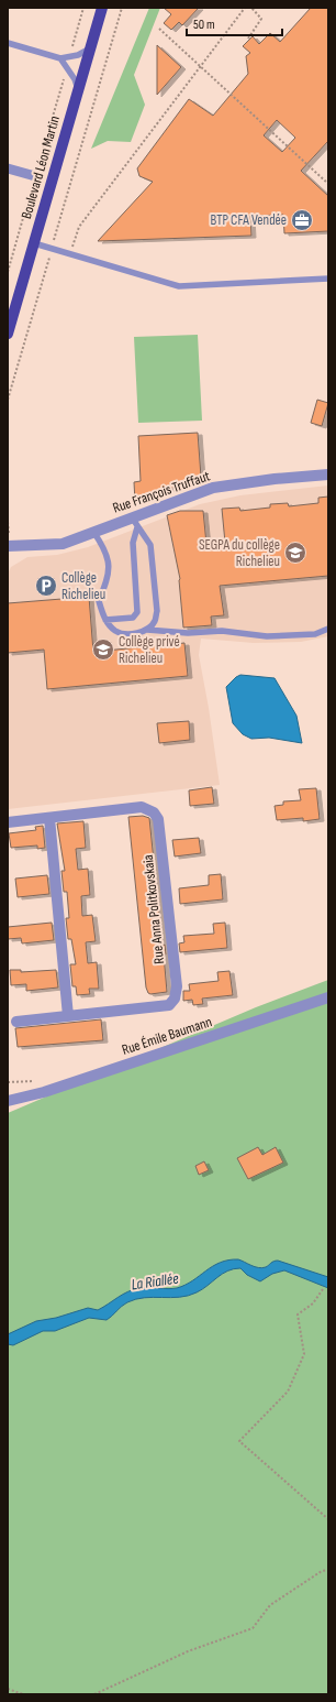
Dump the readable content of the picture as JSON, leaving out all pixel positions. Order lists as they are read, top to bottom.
{
  "streets": {
    "main road": ["Boulevard Léon Martin"],
    "street": ["Rue François Truffaut", "Rue Anna Politkovskaia", "Rue Émile Baumann"]
  },
  "water": ["La Riallée"],
  "places": {
    "office": ["BTP CFA Vendée"],
    "school or university": ["SEGPA du collège Richelieu", "Collège privé Richelieu"],
    "parking": ["Collège Richelieu"]
  },
  "scale_bar": "50 m"
}
